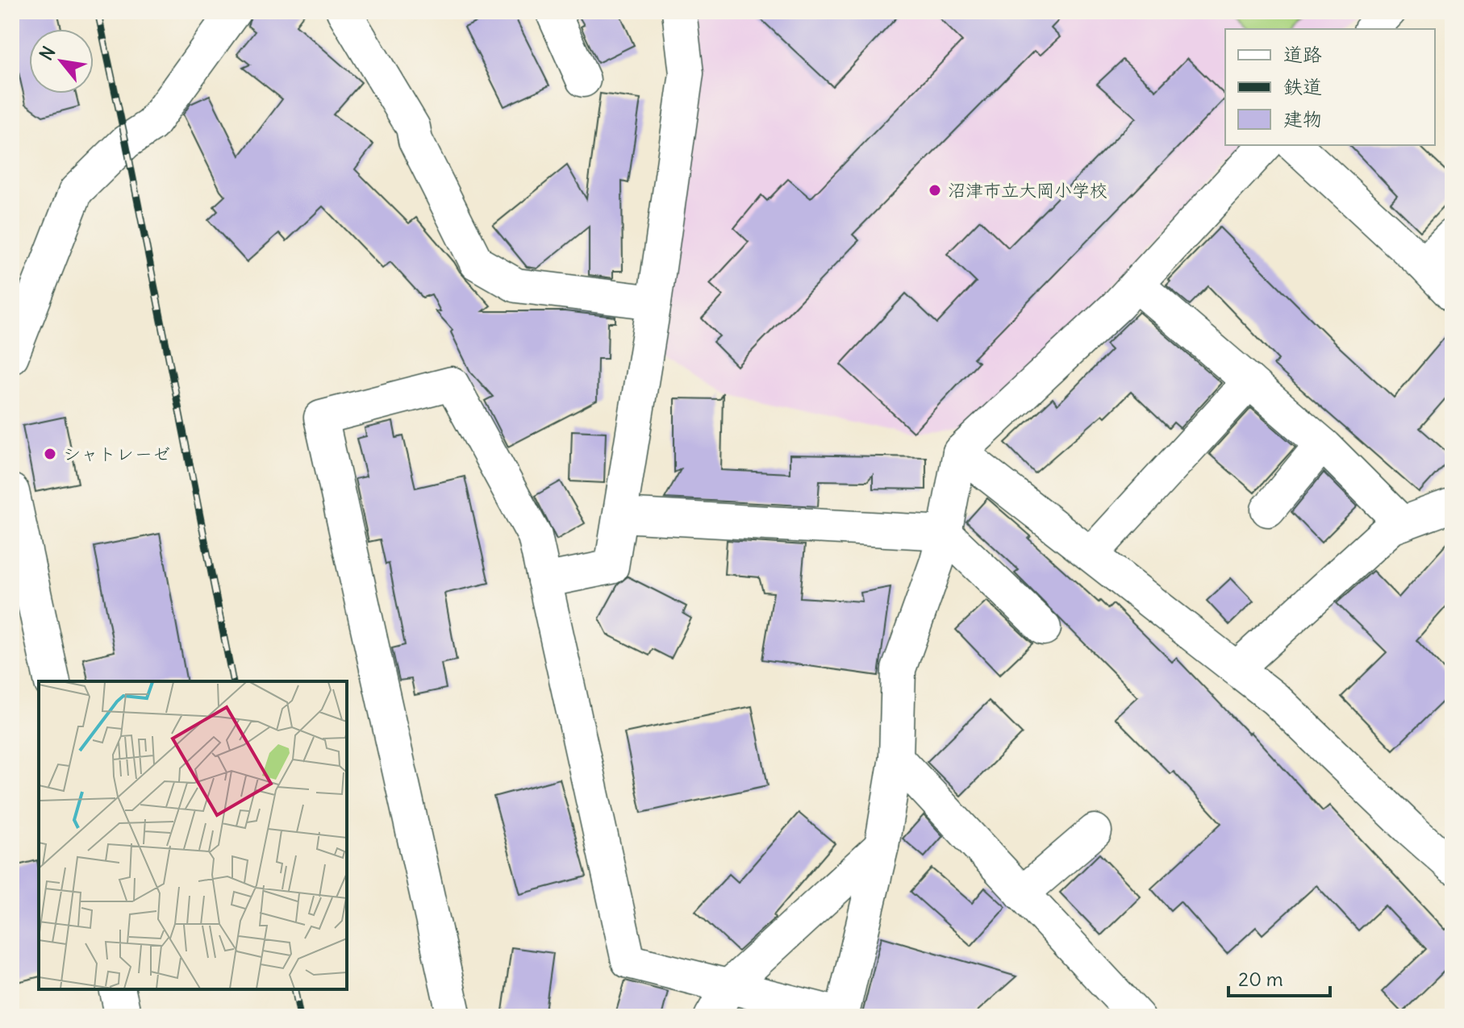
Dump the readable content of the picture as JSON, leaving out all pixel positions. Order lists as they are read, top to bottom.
{
  "places": ["沼津市立大岡小学校", "シャトレーゼ"],
  "legend": ["道路", "鉄道", "建物"],
  "scale_bar": "20 m",
  "north": "top left"
}
